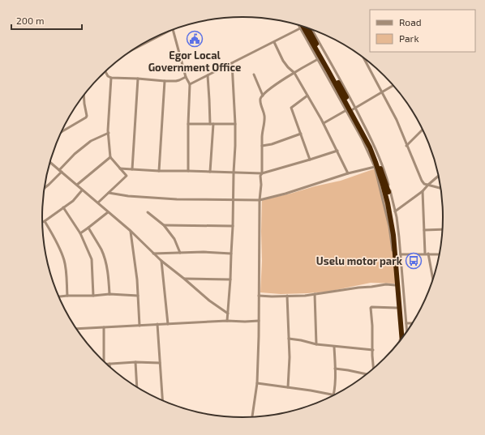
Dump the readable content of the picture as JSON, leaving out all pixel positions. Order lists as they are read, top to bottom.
{
  "places": {
    "public building": ["Egor Local Government Office"],
    "bus stop": ["Uselu motor park"]
  },
  "legend": ["Road", "Park"],
  "scale_bar": "200 m"
}
